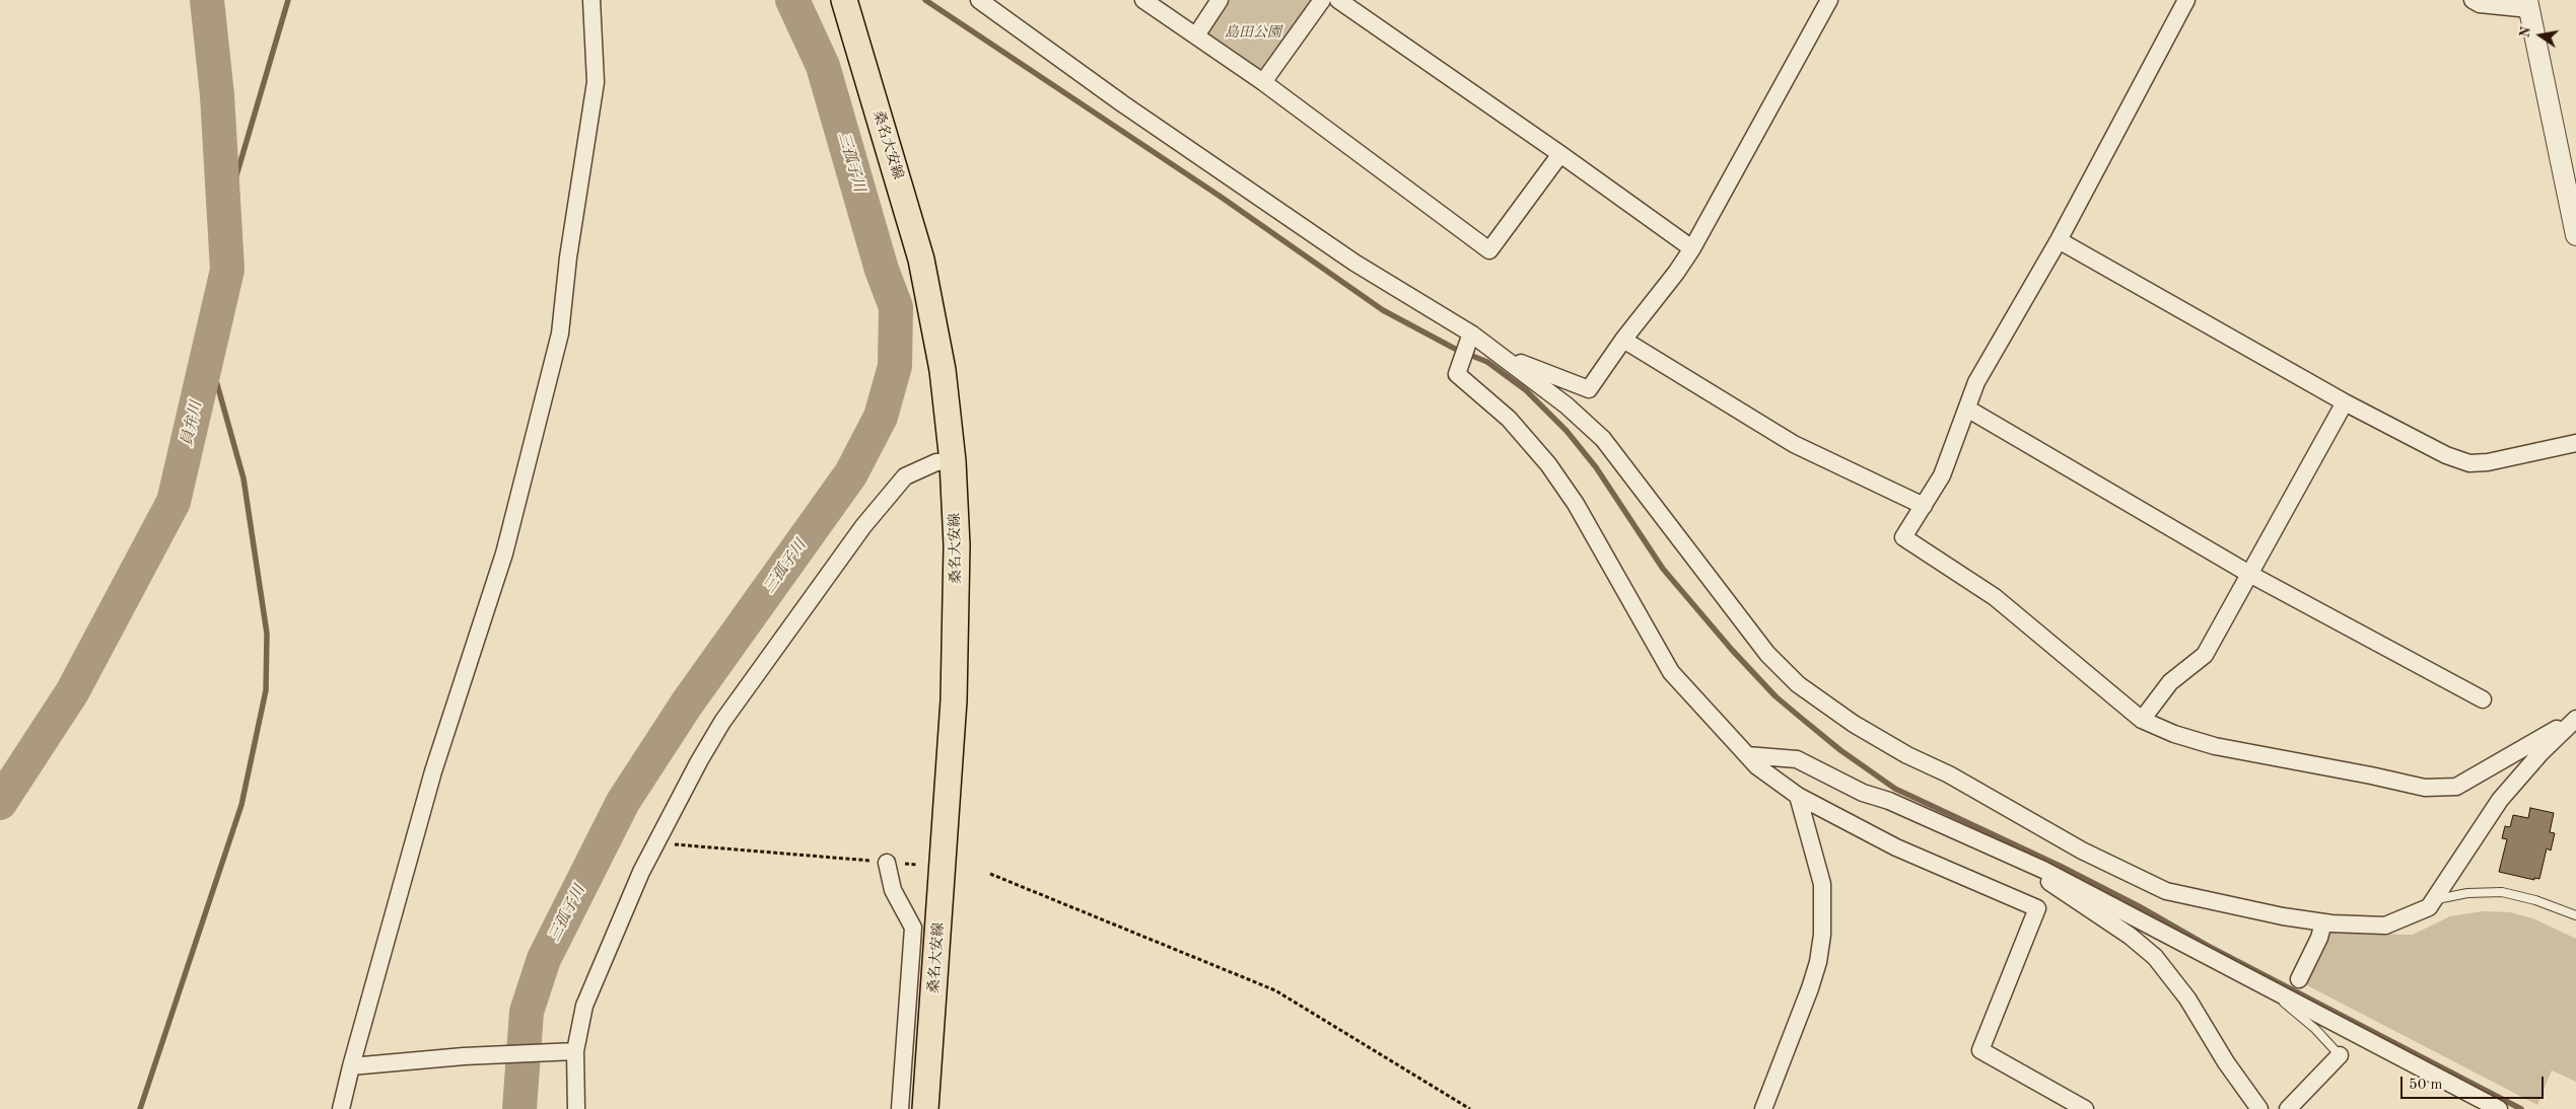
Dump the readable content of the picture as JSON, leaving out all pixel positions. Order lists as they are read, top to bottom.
{
  "streets": {
    "main road": ["桑名大安線"]
  },
  "water": ["三孤子川", "員弁川"],
  "parks": ["島田公園"],
  "scale_bar": "50 m",
  "north": "left"
}
